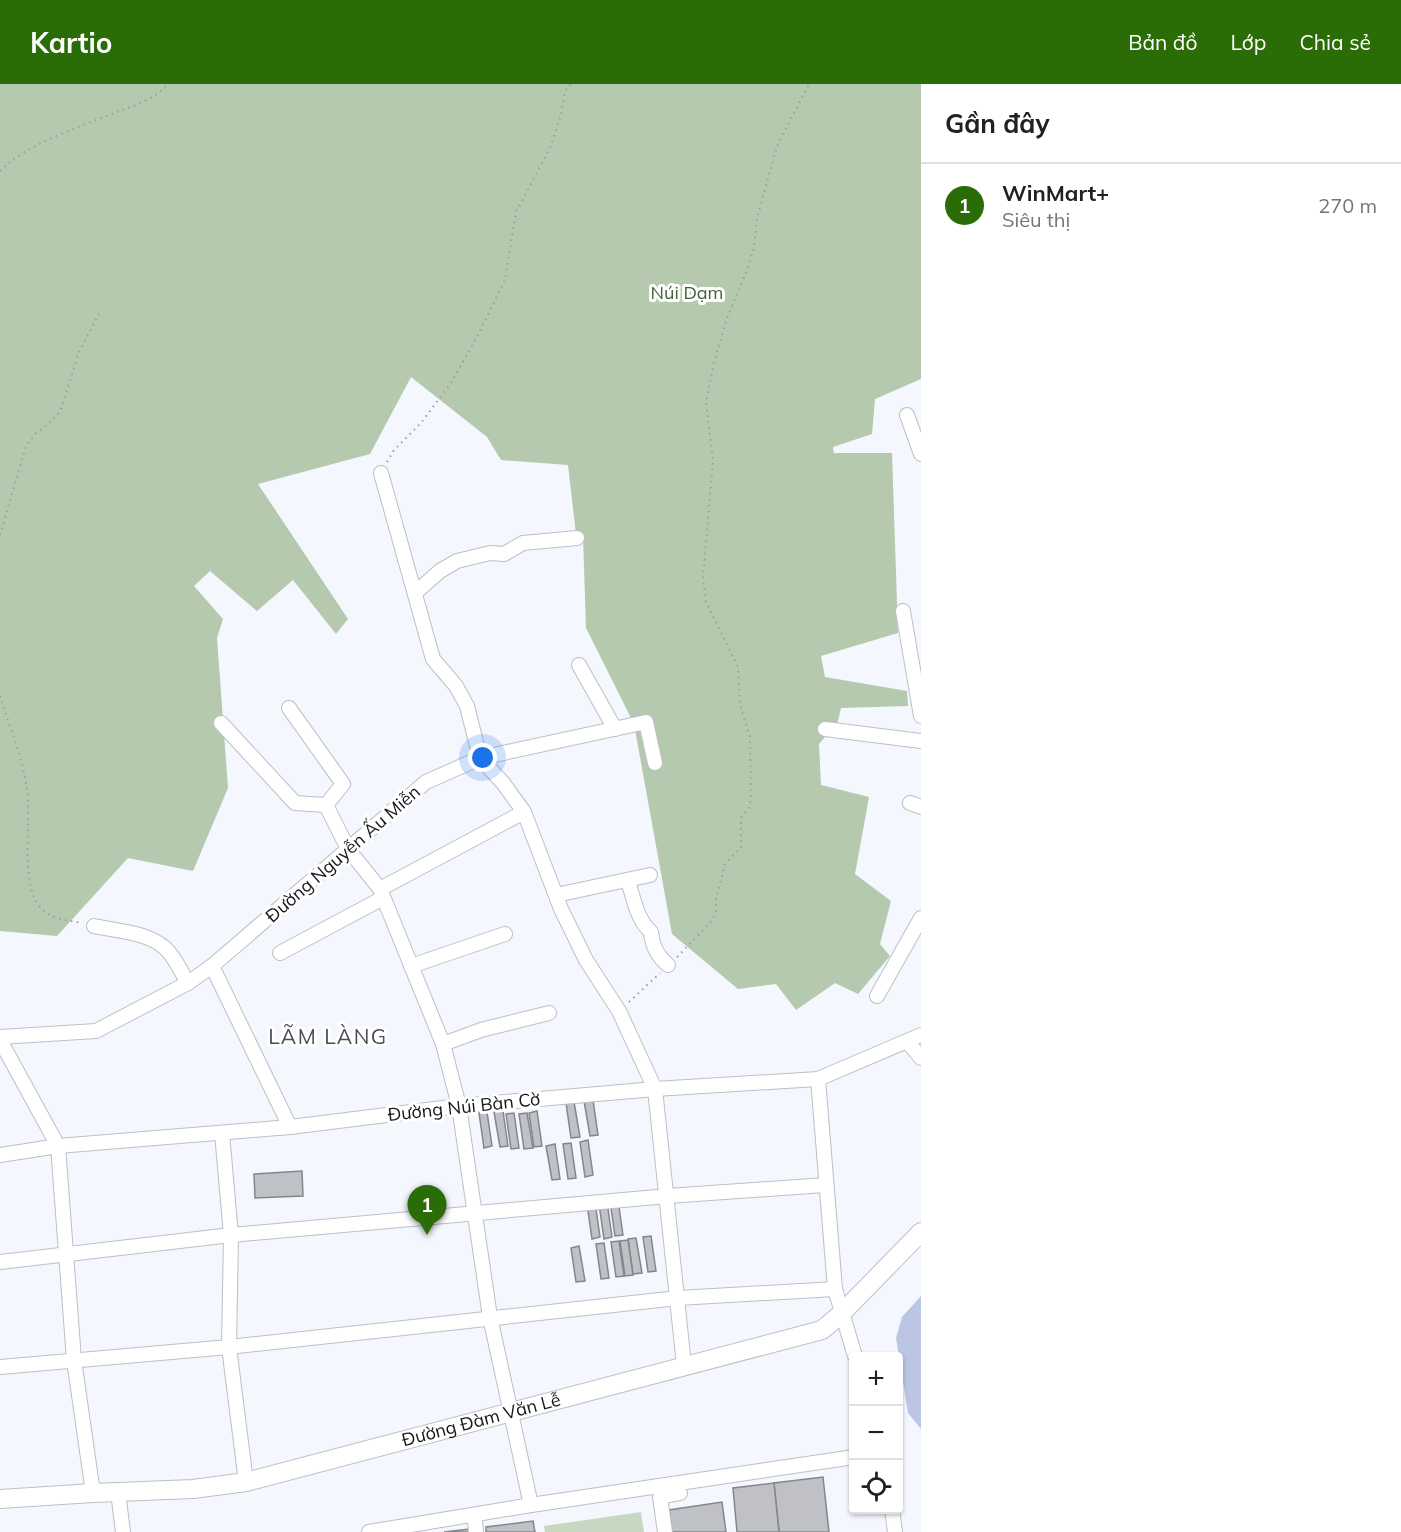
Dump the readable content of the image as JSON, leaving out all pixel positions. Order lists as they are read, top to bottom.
{
  "streets": {
    "main road": ["Đường Đàm Văn Lễ"],
    "street": ["Đường Nguyễn Ấu Miễn", "Đường Núi Bàn Cờ"]
  },
  "districts": ["LÃM LÀNG"],
  "parks": ["Núi Dạm"],
  "page": {
    "header": "Kartio",
    "nav": ["Bản đồ", "Lớp", "Chia sẻ"],
    "heading": "Gần đây",
    "list": [
      {
        "mark": "1",
        "name": "WinMart+",
        "note": "Siêu thị",
        "value": "270 m"
      }
    ],
    "pins": "1",
    "map_buttons": ["+", "−"]
  }
}
